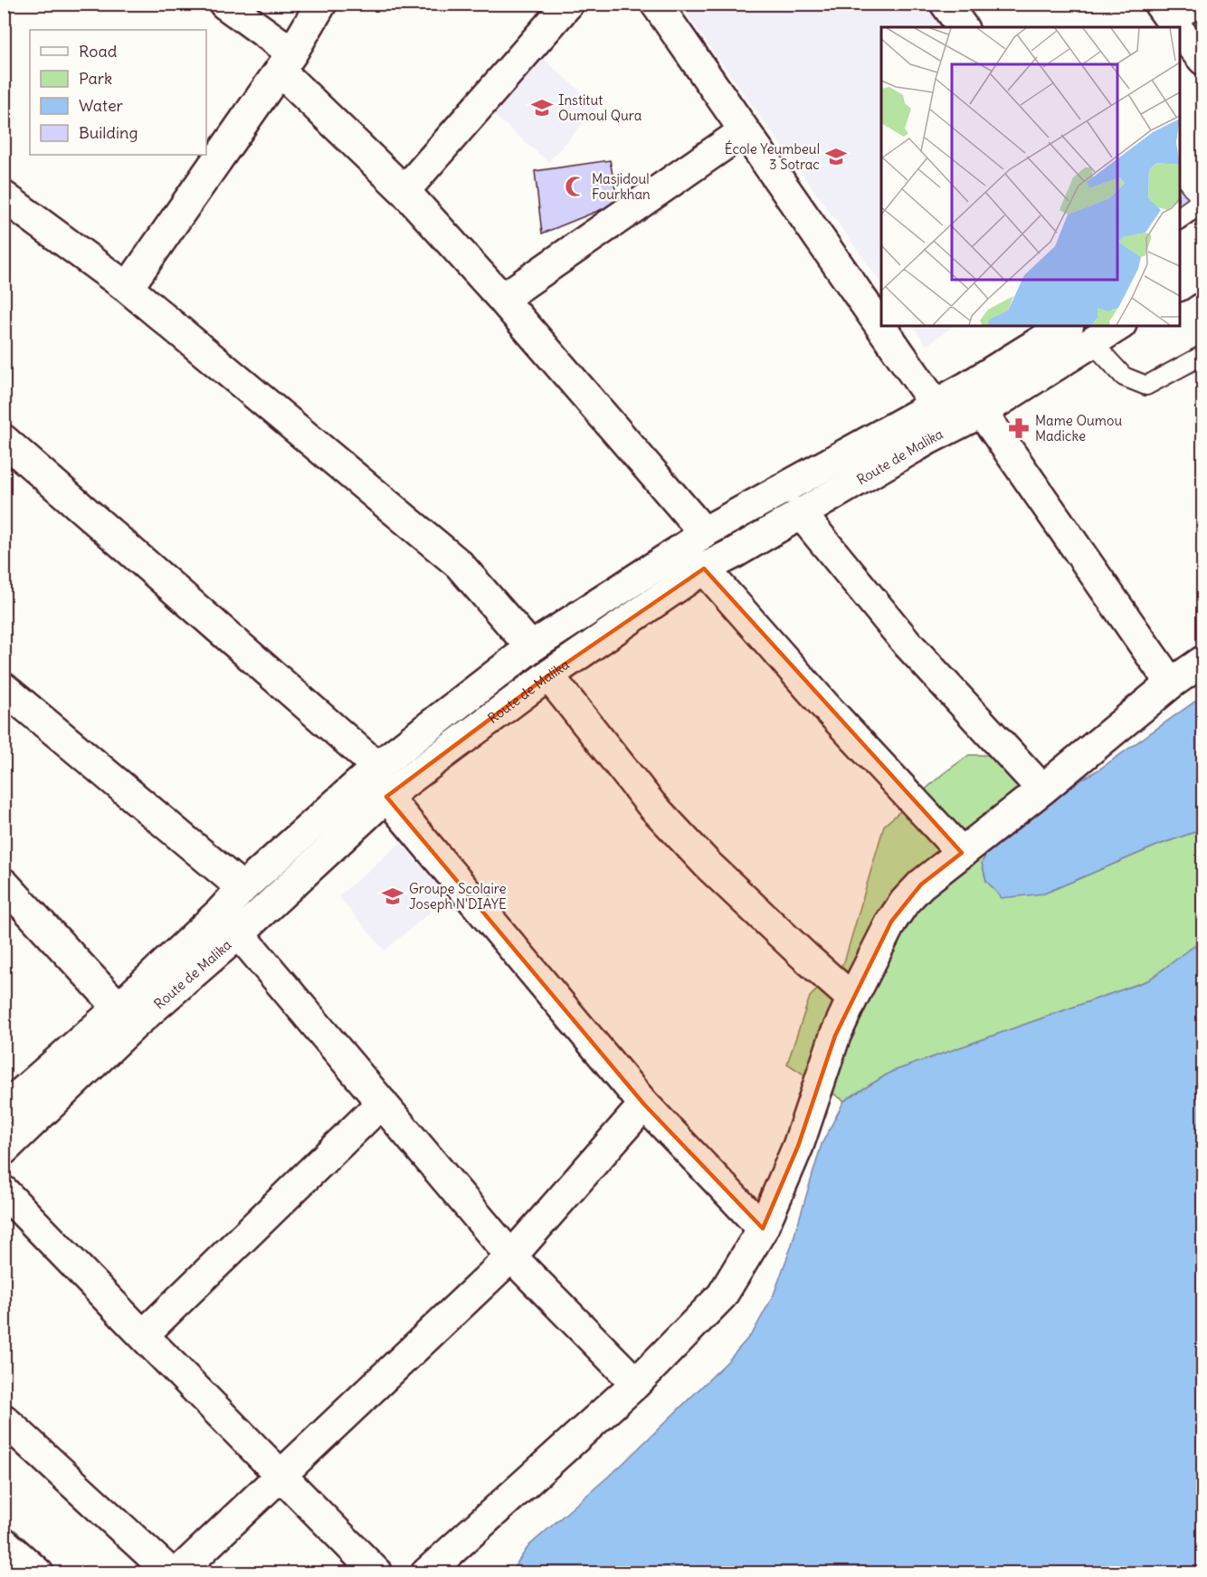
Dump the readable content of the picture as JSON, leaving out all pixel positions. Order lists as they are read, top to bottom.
{
  "streets": {
    "street": ["Route de Malika"]
  },
  "places": {
    "school or university": ["Institut Oumoul Qura", "École Yeumbeul 3 Sotrac", "Groupe Scolaire Joseph N'DIAYE"],
    "mosque": ["Masjidoul Fourkhan"],
    "pharmacy": ["Mame Oumou Madicke"]
  },
  "legend": [
    "Road",
    "Park",
    "Water",
    "Building"
  ]
}
